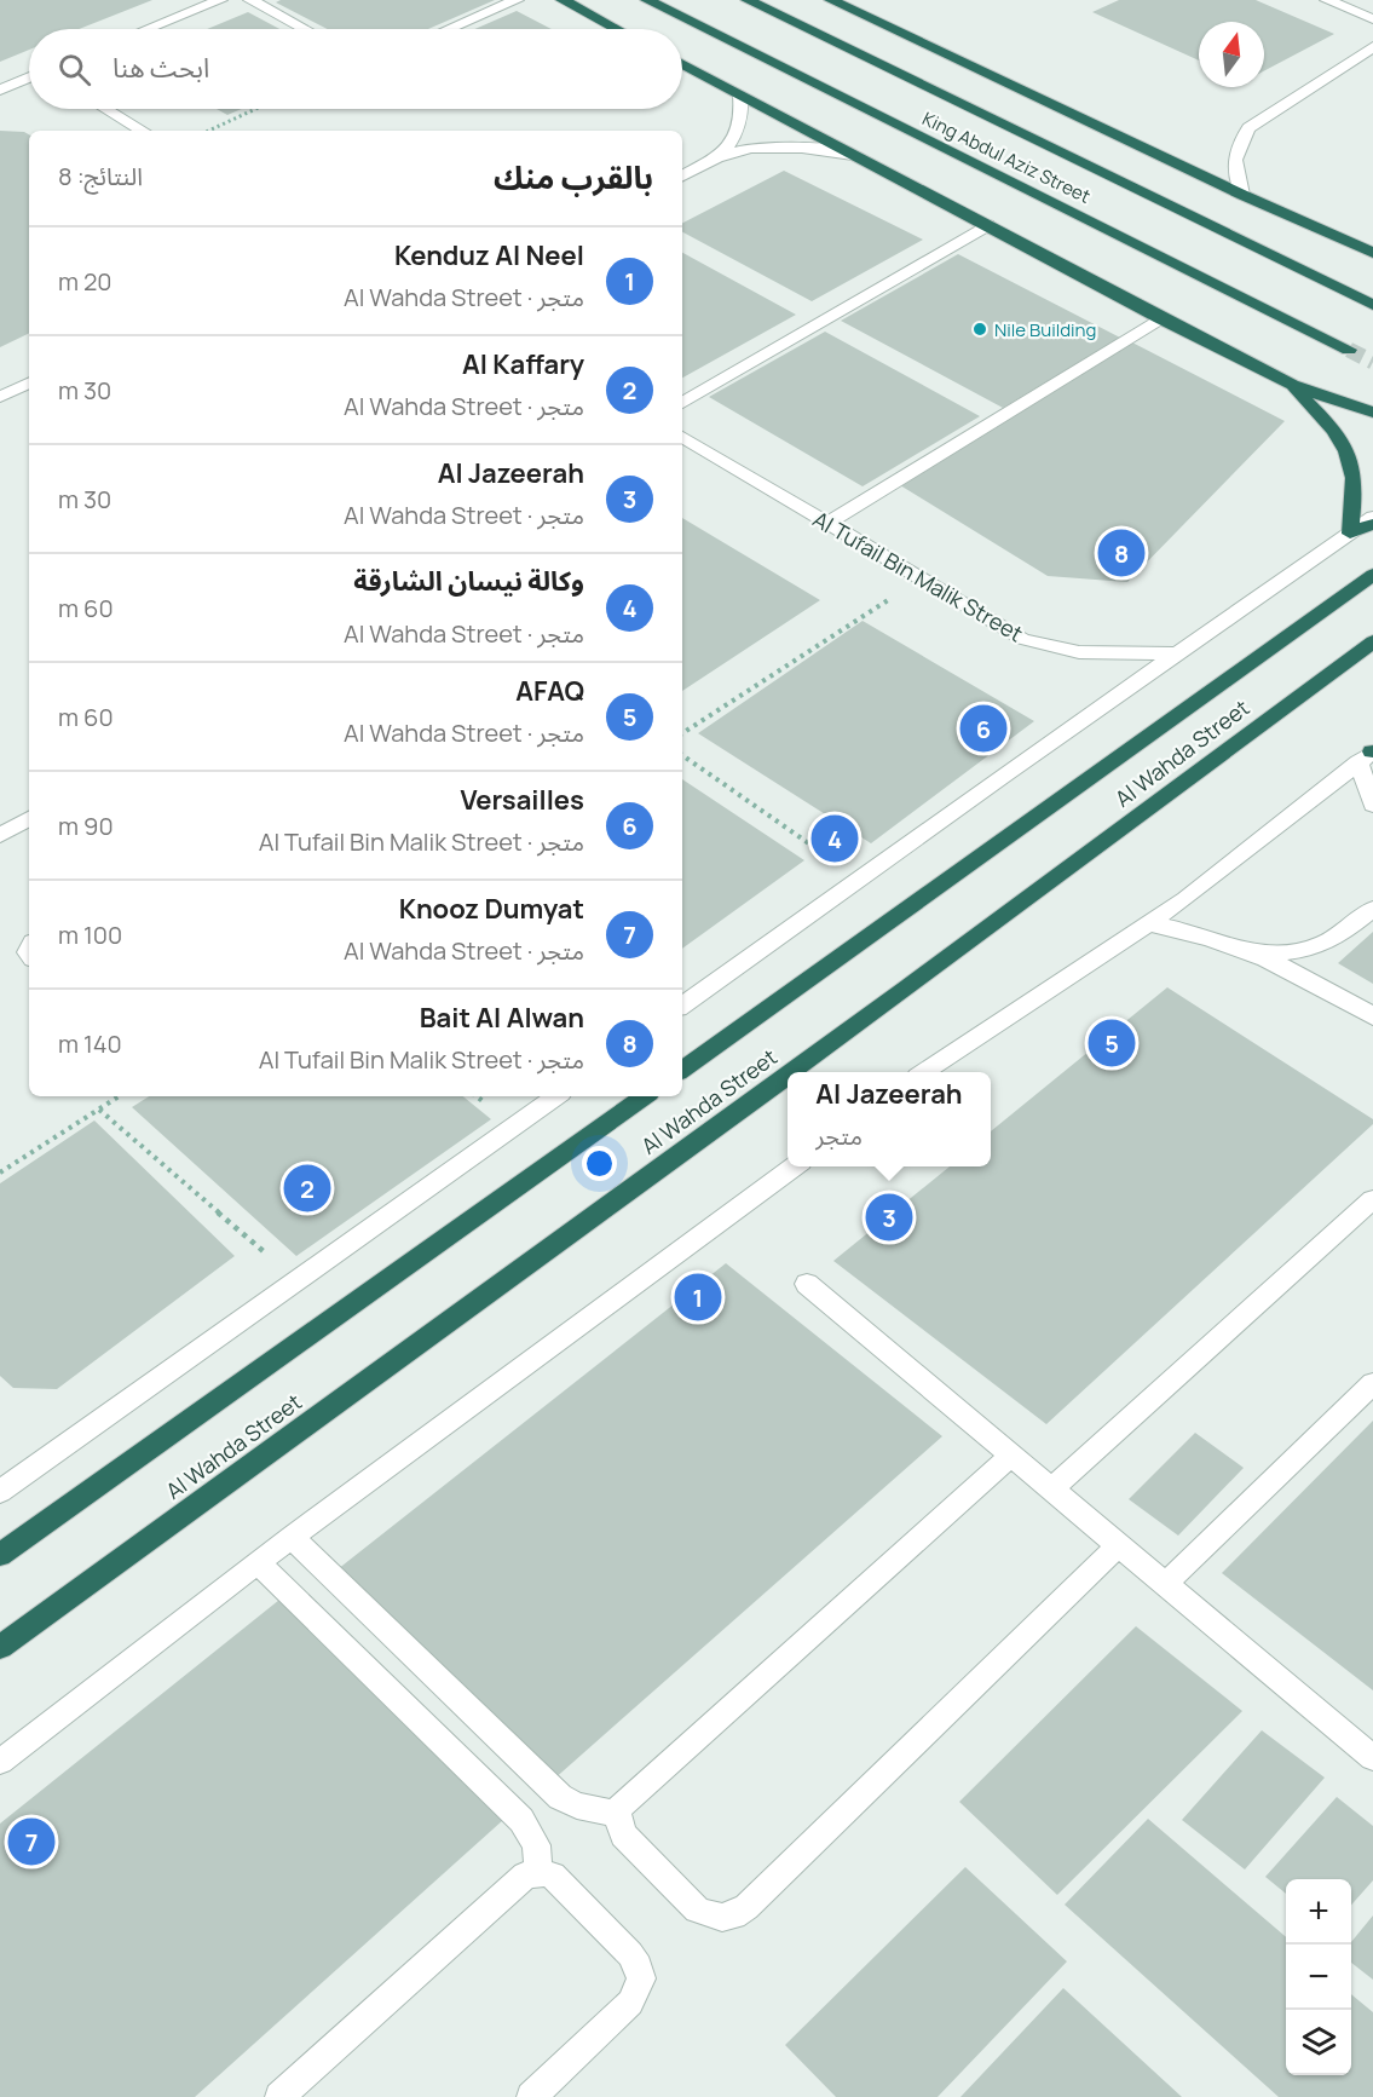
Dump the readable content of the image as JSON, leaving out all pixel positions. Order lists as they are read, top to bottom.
{
  "streets": {
    "highway": ["King Abdul Aziz Street", "Al Wahda Street"],
    "street": ["Al Tufail Bin Malik Street"]
  },
  "places": ["Nile Building"],
  "north": "top",
  "page": {
    "search": "ابحث هنا",
    "heading": ["بالقرب منك", "النتائج: 8"],
    "list": [
      {
        "mark": "1",
        "name": "Kenduz Al Neel",
        "note": "متجر · Al Wahda Street",
        "value": "20 m"
      },
      {
        "mark": "2",
        "name": "Al Kaffary",
        "note": "متجر · Al Wahda Street",
        "value": "30 m"
      },
      {
        "mark": "3",
        "name": "Al Jazeerah",
        "note": "متجر · Al Wahda Street",
        "value": "30 m"
      },
      {
        "mark": "4",
        "name": "وكالة نيسان الشارقة",
        "note": "متجر · Al Wahda Street",
        "value": "60 m"
      },
      {
        "mark": "5",
        "name": "AFAQ",
        "note": "متجر · Al Wahda Street",
        "value": "60 m"
      },
      {
        "mark": "6",
        "name": "Versailles",
        "note": "متجر · Al Tufail Bin Malik Street",
        "value": "90 m"
      },
      {
        "mark": "7",
        "name": "Knooz Dumyat",
        "note": "متجر · Al Wahda Street",
        "value": "100 m"
      },
      {
        "mark": "8",
        "name": "Bait Al Alwan",
        "note": "متجر · Al Tufail Bin Malik Street",
        "value": "140 m"
      }
    ],
    "pins": [
      "8",
      "6",
      "4",
      "5",
      "2",
      "3",
      "1",
      "7"
    ],
    "popup": ["Al Jazeerah", "متجر"],
    "map_buttons": ["+", "−"]
  }
}
